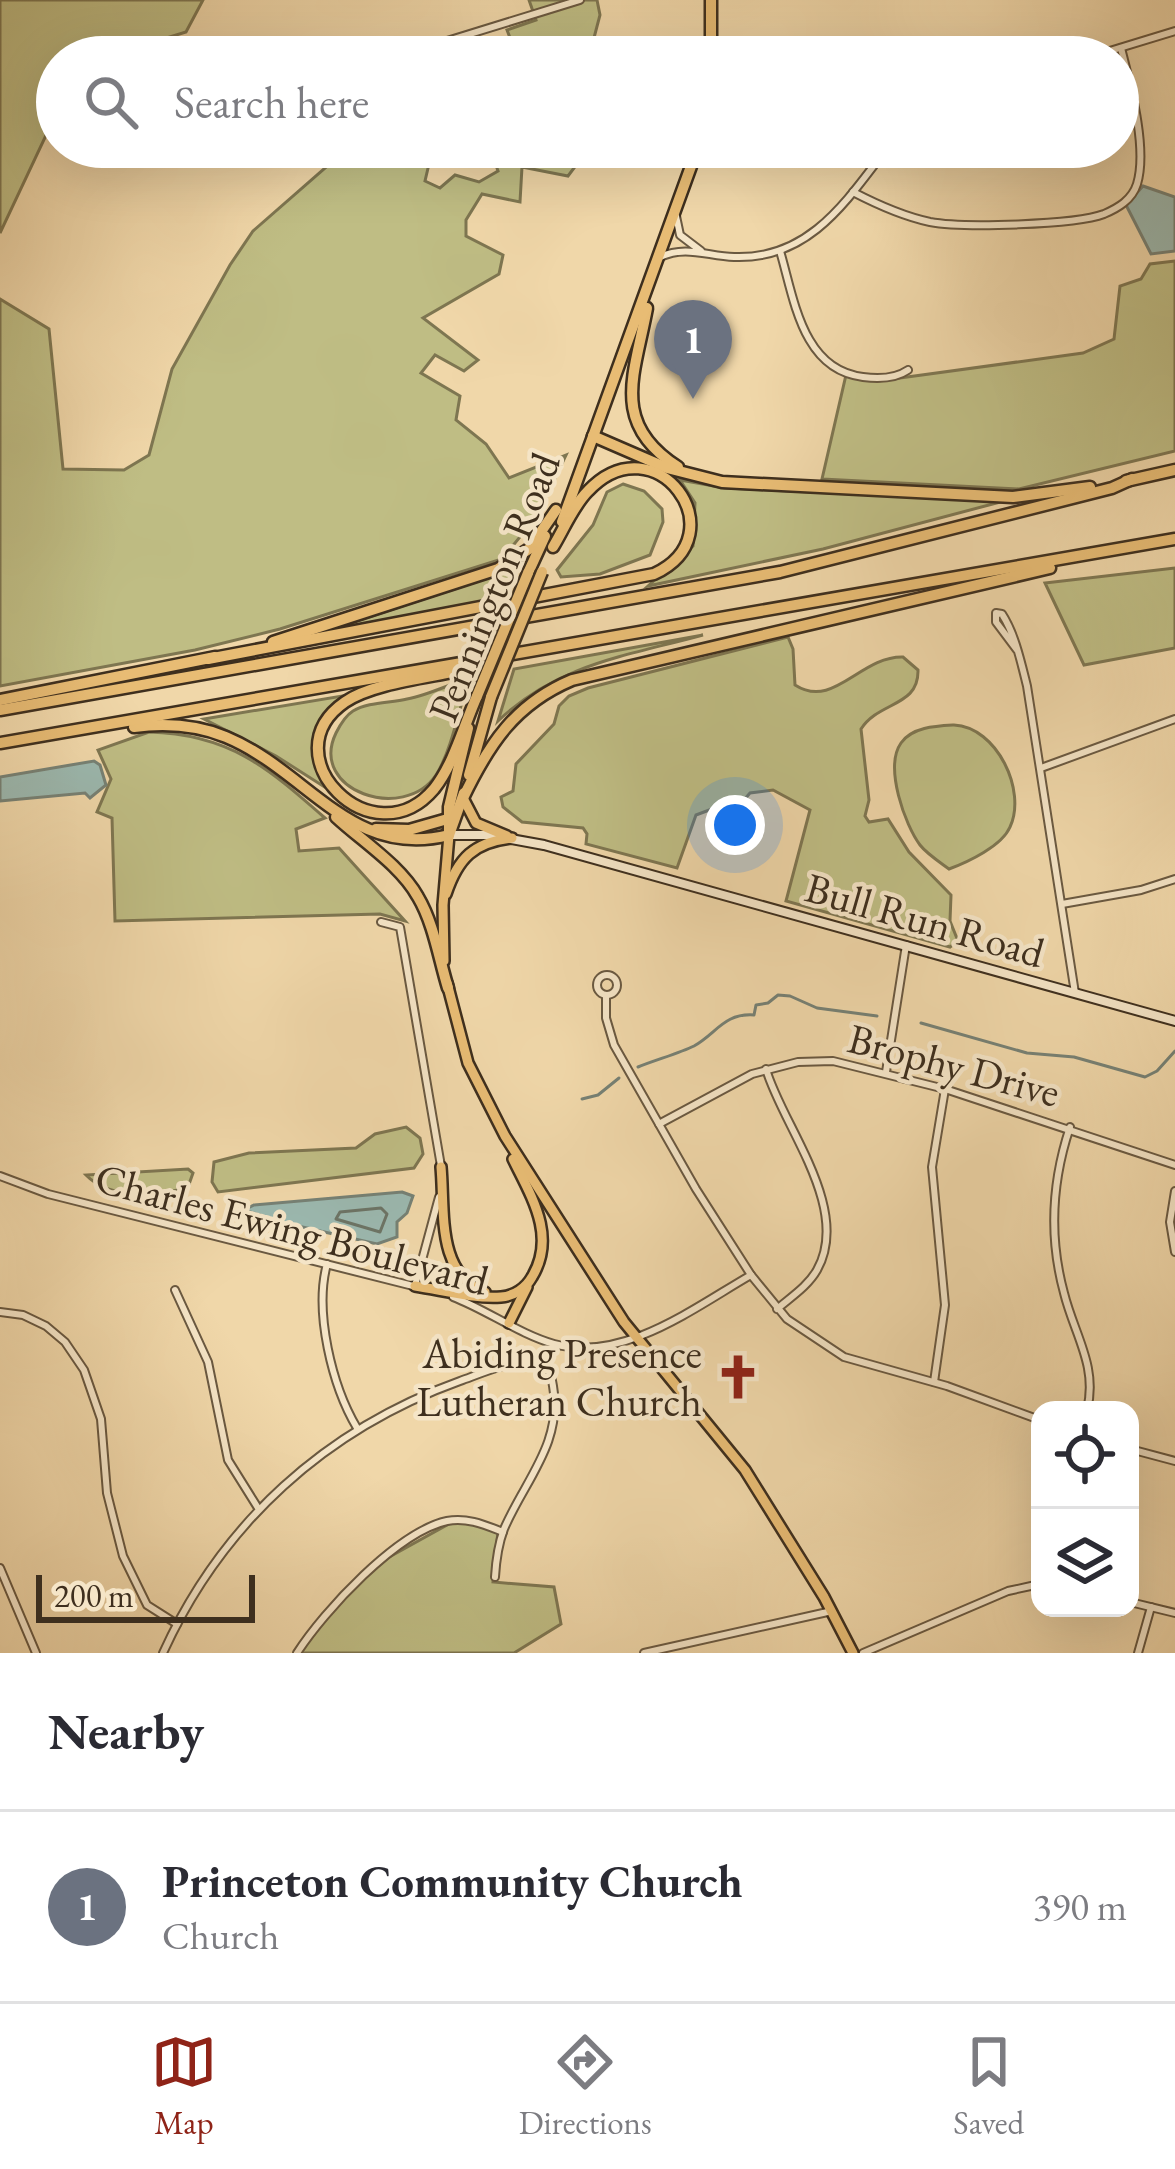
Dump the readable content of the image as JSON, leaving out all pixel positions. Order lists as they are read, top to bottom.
{
  "streets": {
    "highway": ["Pennington Road"],
    "street": ["Bull Run Road", "Brophy Drive", "Charles Ewing Boulevard"]
  },
  "crossings": [
    ["Pennington Road", "Bull Run Road"],
    ["Pennington Road", "Charles Ewing Boulevard"]
  ],
  "places": {
    "church": ["Abiding Presence Lutheran Church"]
  },
  "scale_bar": "200 m",
  "page": {
    "search": "Search here",
    "pins": "1",
    "scale": "200 m",
    "heading": "Nearby",
    "list": [
      {
        "mark": "1",
        "name": "Princeton Community Church",
        "note": "Church",
        "value": "390 m"
      }
    ],
    "nav": ["Map", "Directions", "Saved"]
  }
}
